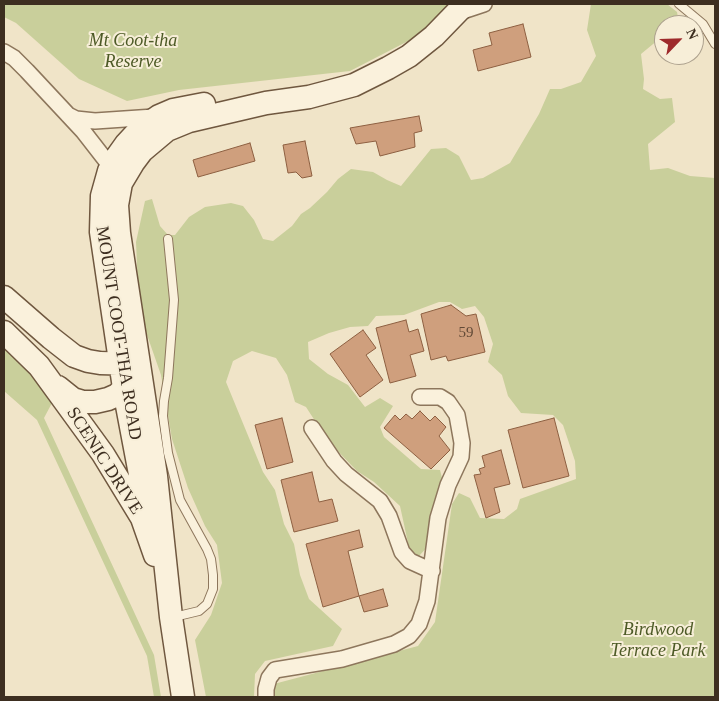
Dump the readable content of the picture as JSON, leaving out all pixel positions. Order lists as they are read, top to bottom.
{
  "streets": {
    "main road": ["MOUNT COOT-THA ROAD", "SCENIC DRIVE"]
  },
  "crossings": [
    ["MOUNT COOT-THA ROAD", "SCENIC DRIVE"]
  ],
  "parks": ["Mt Coot-tha Reserve", "Birdwood Terrace Park"],
  "house_numbers": ["59"],
  "north": "top right"
}
